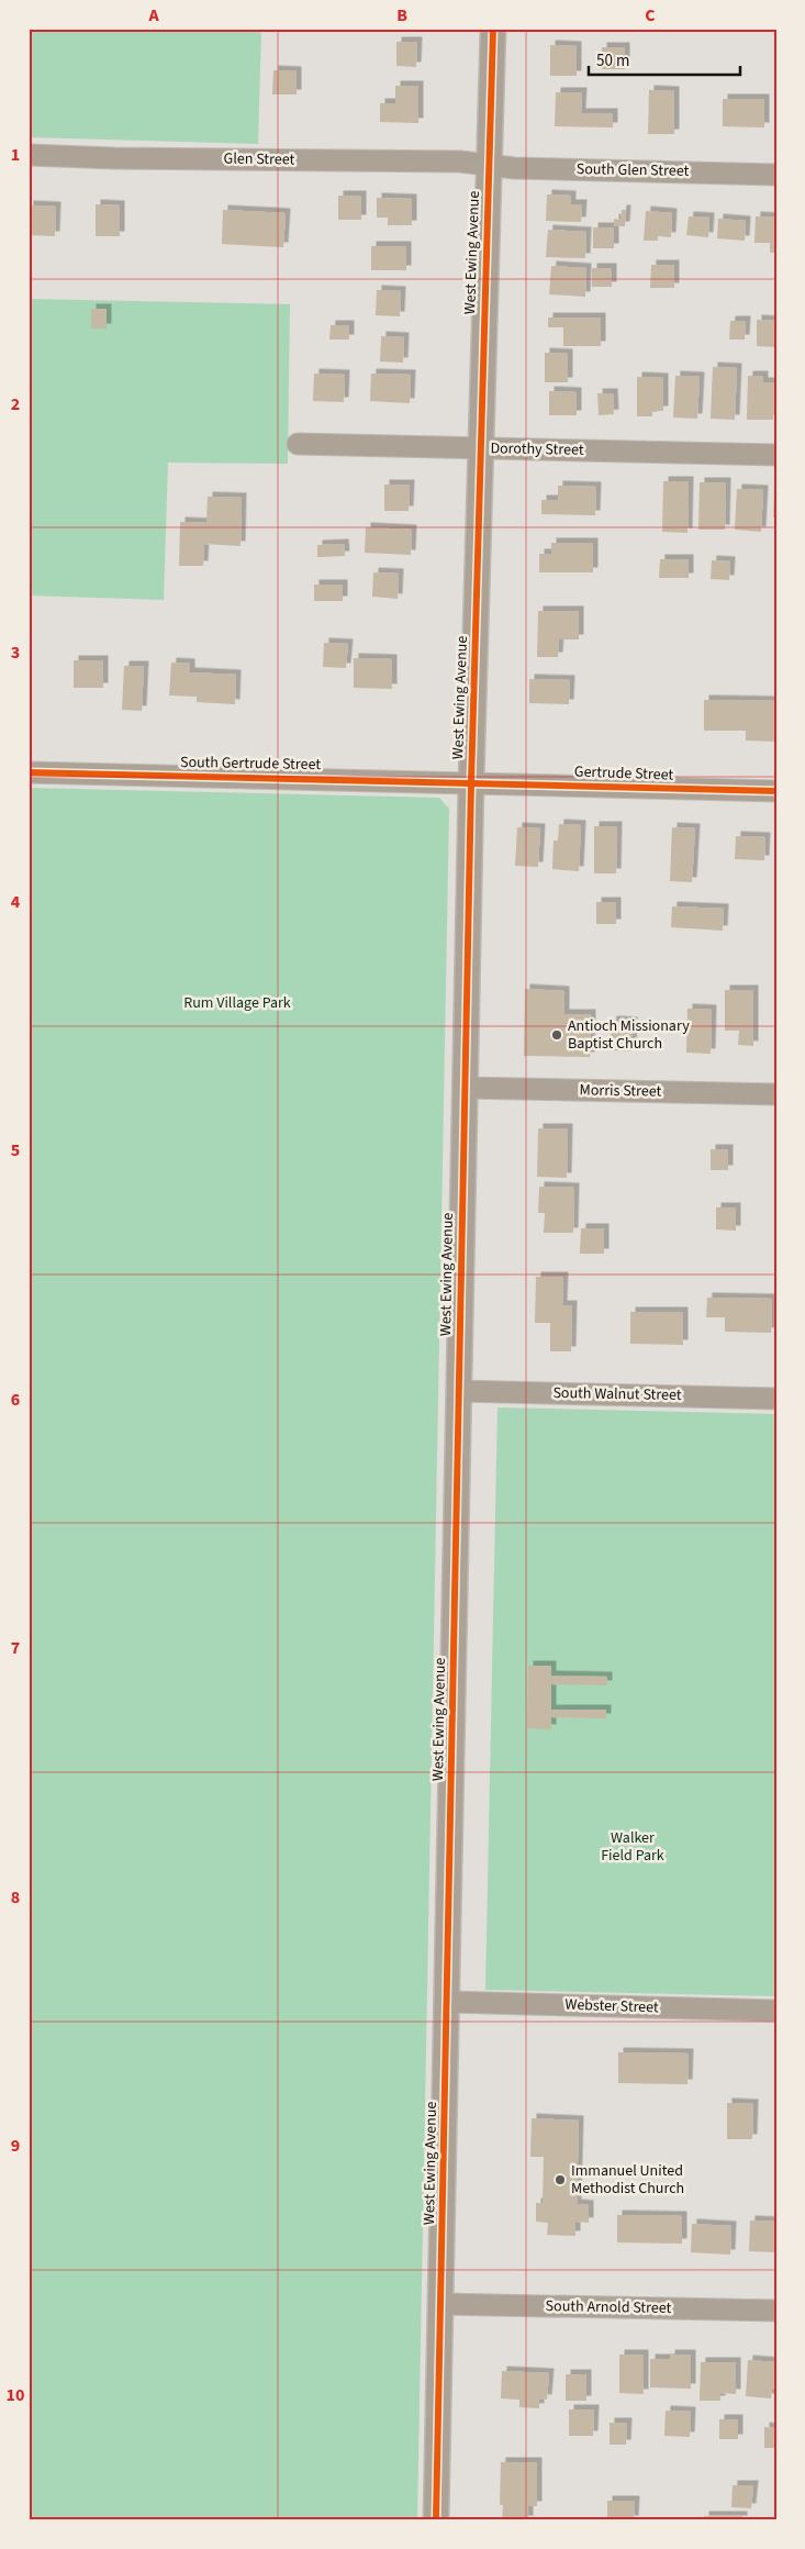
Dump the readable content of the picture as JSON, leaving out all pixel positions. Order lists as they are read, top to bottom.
{
  "streets": {
    "street": [
      "Glen Street",
      "South Glen Street",
      "West Ewing Avenue",
      "Dorothy Street",
      "South Gertrude Street",
      "Gertrude Street",
      "Morris Street",
      "South Walnut Street",
      "Webster Street",
      "South Arnold Street"
    ]
  },
  "crossings": [
    ["Glen Street", "South Glen Street"],
    ["Glen Street", "West Ewing Avenue"],
    ["South Glen Street", "West Ewing Avenue"],
    ["West Ewing Avenue", "Dorothy Street"],
    ["West Ewing Avenue", "South Gertrude Street"],
    ["West Ewing Avenue", "Gertrude Street"],
    ["West Ewing Avenue", "Morris Street"],
    ["West Ewing Avenue", "South Walnut Street"],
    ["West Ewing Avenue", "Webster Street"],
    ["West Ewing Avenue", "South Arnold Street"],
    ["South Gertrude Street", "Gertrude Street"]
  ],
  "parks": ["Rum Village Park", "Walker Field Park"],
  "places": ["Antioch Missionary Baptist Church", "Immanuel United Methodist Church"],
  "scale_bar": "50 m",
  "grid": {
    "columns": ["A", "B", "C"],
    "rows": [
      "1",
      "2",
      "3",
      "4",
      "5",
      "6",
      "7",
      "8",
      "9",
      "10"
    ]
  }
}
